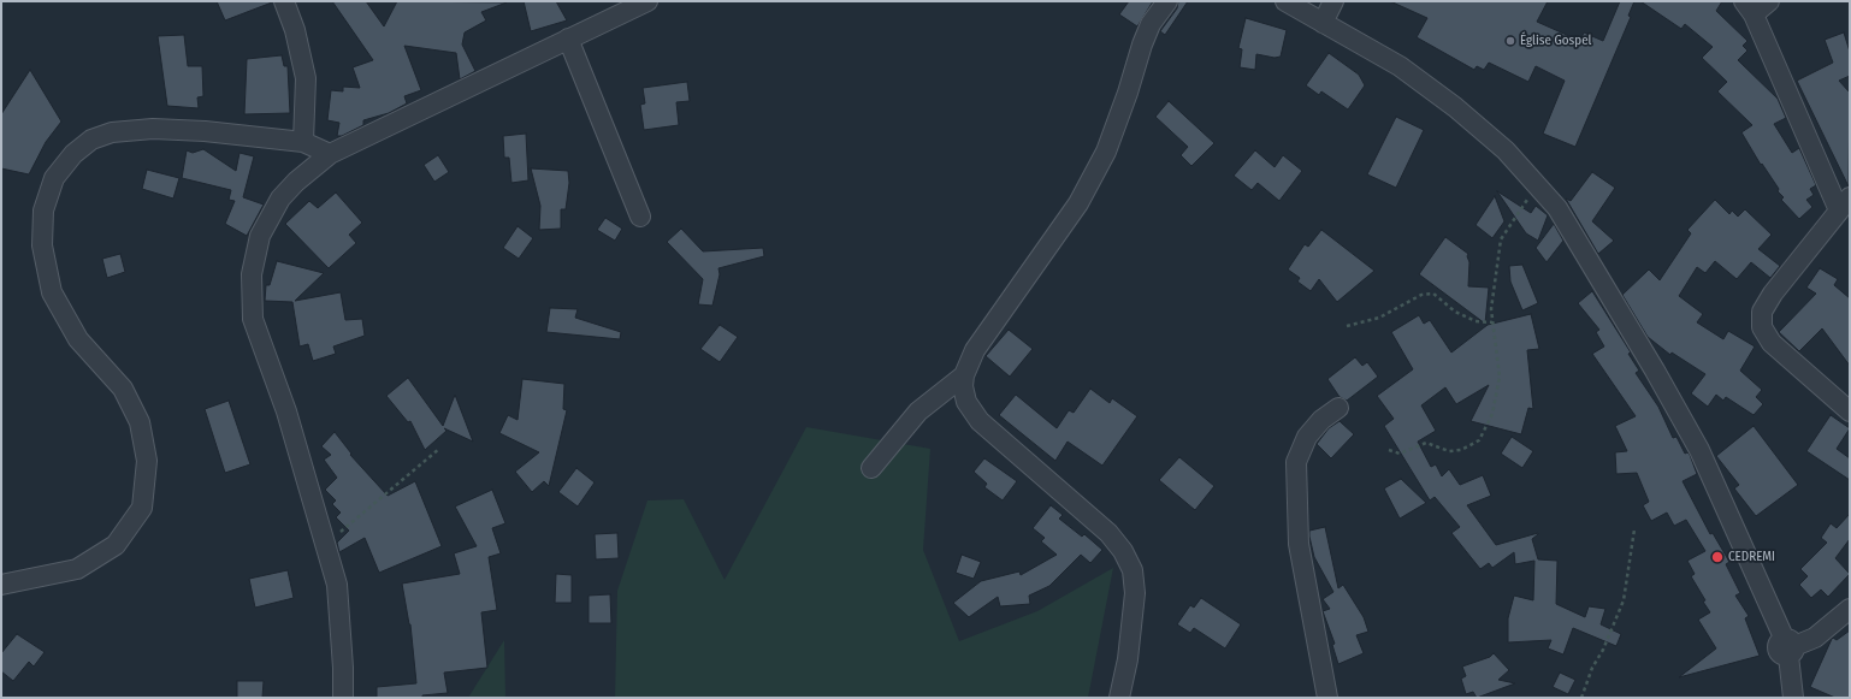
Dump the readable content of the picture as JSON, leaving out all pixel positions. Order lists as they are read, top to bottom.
{
  "places": ["Église Gospel", "CEDREMI"]
}
